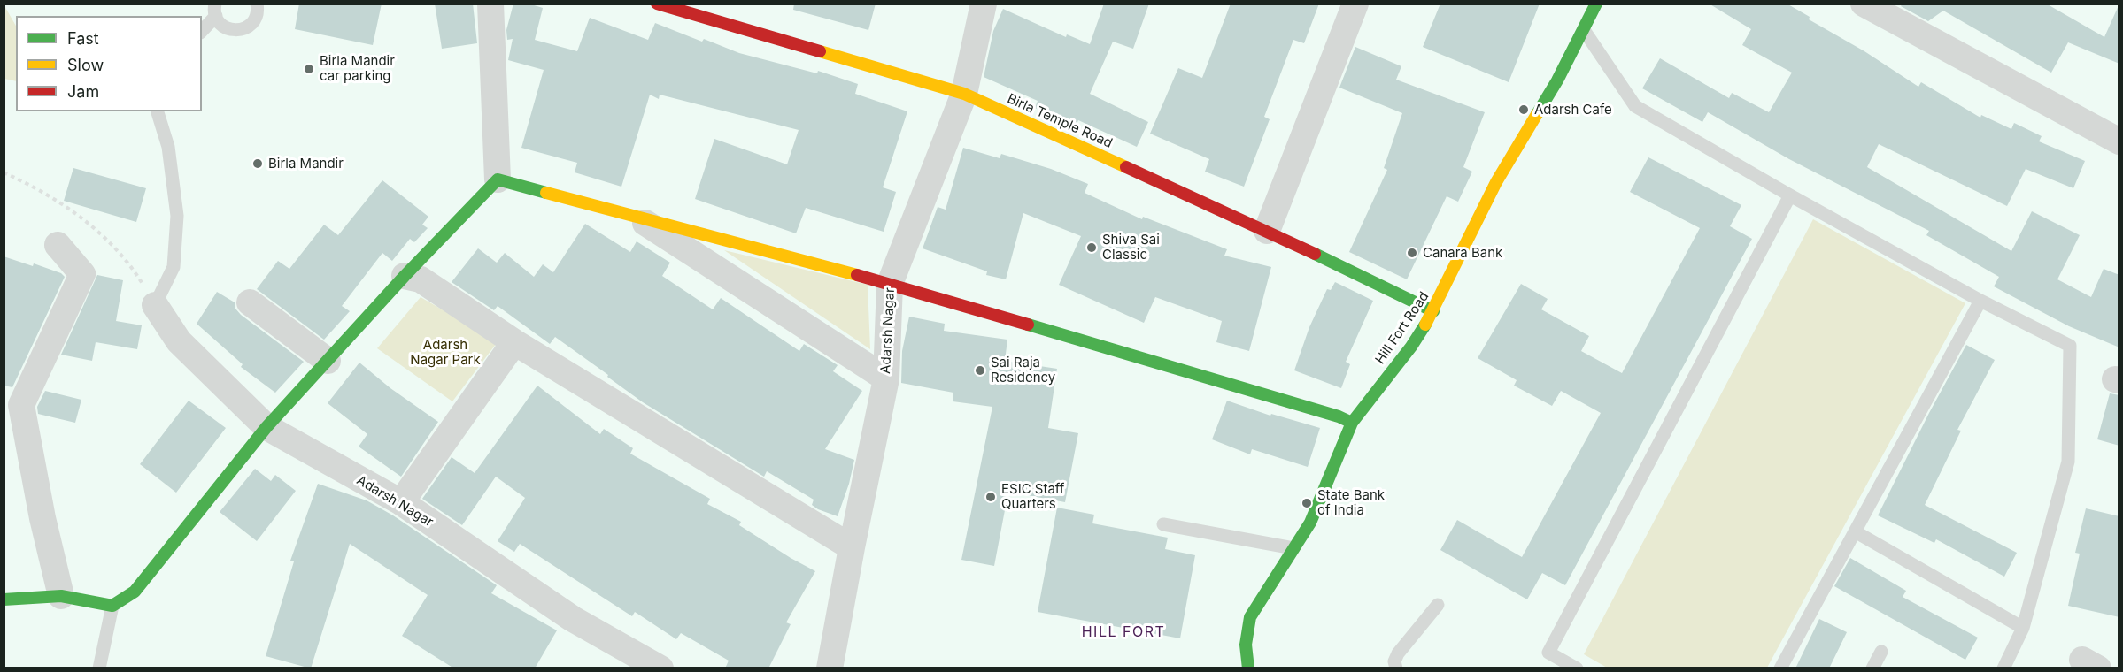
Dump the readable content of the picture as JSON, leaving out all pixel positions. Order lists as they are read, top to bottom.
{
  "streets": {
    "street": ["Birla Temple Road", "Hill Fort Road", "Adarsh Nagar"]
  },
  "crossings": [
    ["Birla Temple Road", "Hill Fort Road"],
    ["Birla Temple Road", "Adarsh Nagar"]
  ],
  "districts": ["HILL FORT"],
  "parks": ["Adarsh Nagar Park"],
  "places": [
    "Birla Mandir car parking",
    "Adarsh Cafe",
    "Birla Mandir",
    "Shiva Sai Classic",
    "Canara Bank",
    "Sai Raja Residency",
    "ESIC Staff Quarters",
    "State Bank of India"
  ],
  "legend": ["Fast", "Slow", "Jam"]
}
